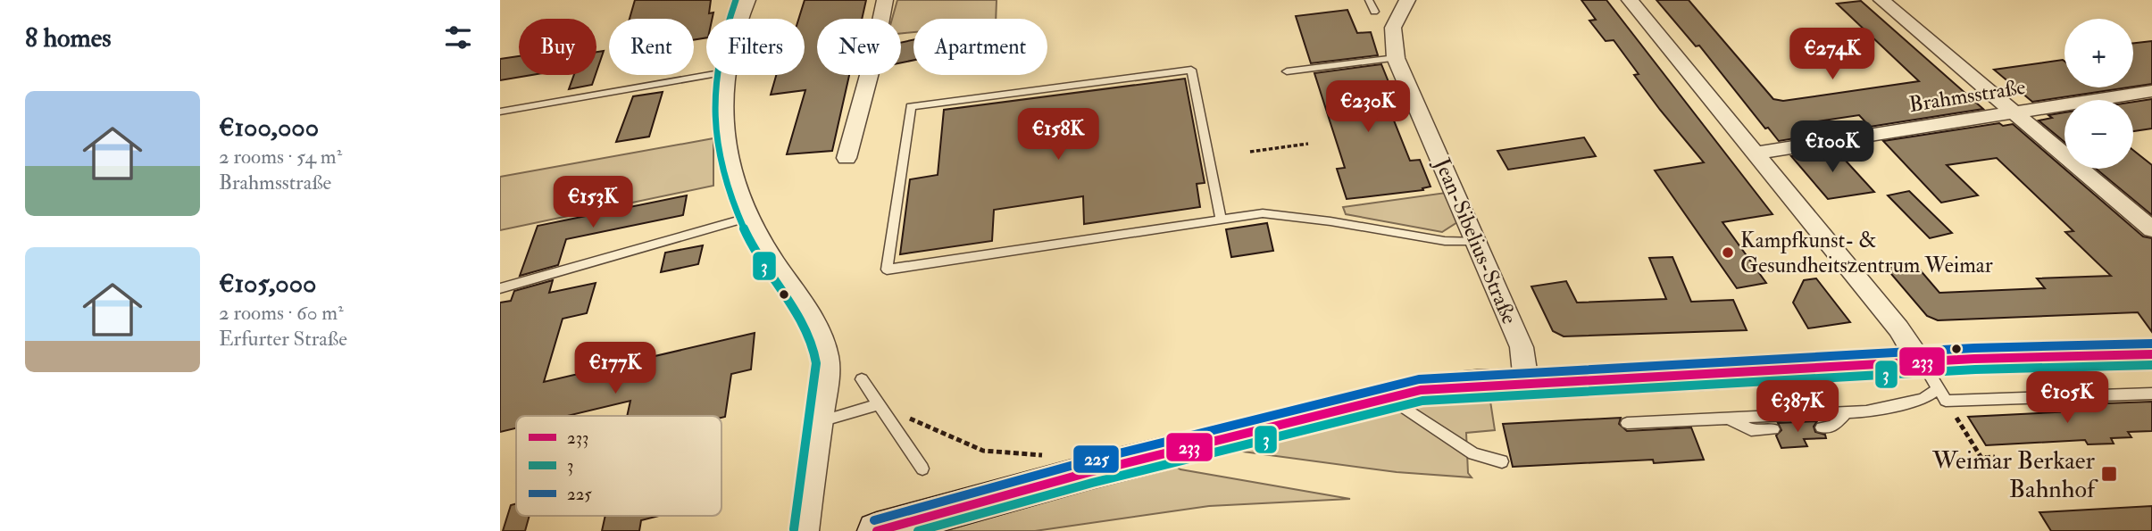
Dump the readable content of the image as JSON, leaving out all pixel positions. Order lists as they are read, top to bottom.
{
  "streets": {
    "street": ["Brahmsstraße", "Jean-Sibelius-Straße"]
  },
  "places": {
    "other": ["Kampfkunst- & Gesundheitszentrum Weimar"],
    "transit": ["Weimar Berkaer Bahnhof"]
  },
  "lines": ["transit line 3", "transit line 225", "transit line 233"],
  "legend": ["233", "3", "225"],
  "page": {
    "heading": "8 homes",
    "map_buttons": ["+", "−"],
    "chip": [
      "Buy",
      "Rent",
      "Filters",
      "New",
      "Apartment"
    ],
    "price": [
      "€274K",
      "€230K",
      "€158K",
      "€100K",
      "€153K",
      "€177K",
      "€105K",
      "€387K"
    ],
    "list": [
      {
        "name": "€100,000",
        "note": "2 rooms · 54 m² · Brahmsstraße"
      },
      {
        "name": "€105,000",
        "note": "2 rooms · 60 m² · Erfurter Straße"
      }
    ]
  }
}
